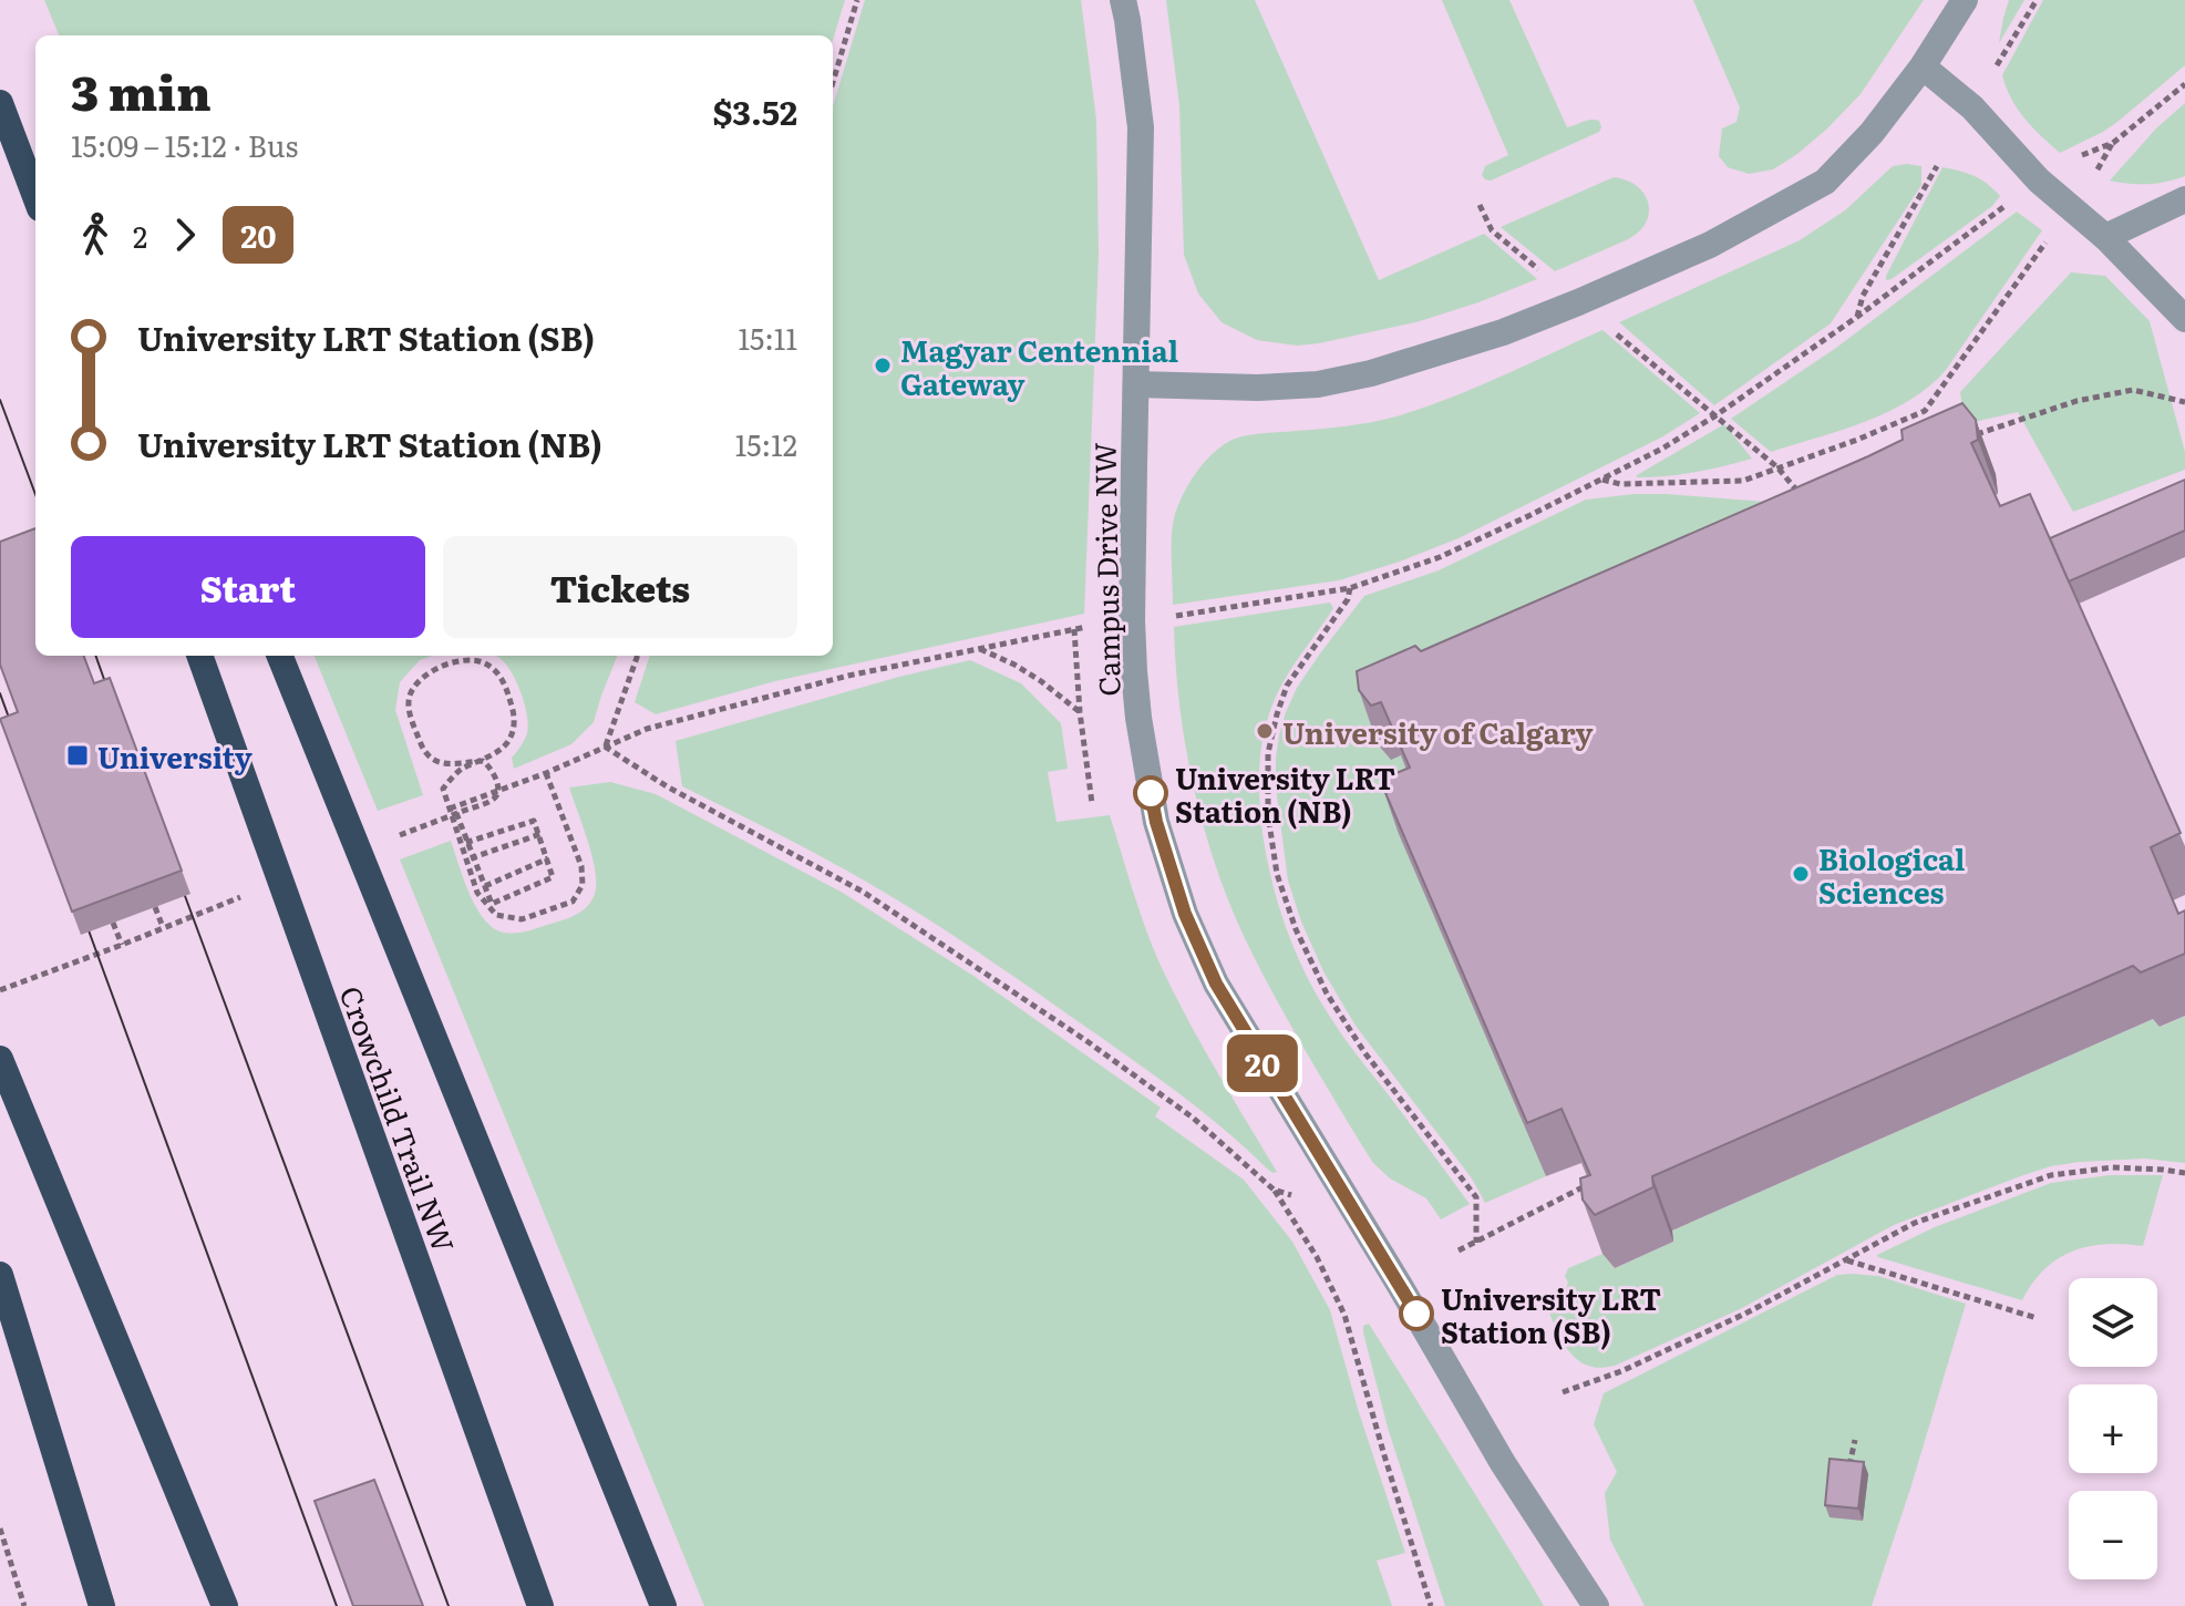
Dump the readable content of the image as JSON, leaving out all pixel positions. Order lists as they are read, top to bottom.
{
  "streets": {
    "highway": ["Crowchild Trail NW"],
    "street": ["Campus Drive NW"]
  },
  "places": {
    "other": [
      "Magyar Centennial Gateway",
      "University of Calgary",
      "University LRT Station (NB)",
      "Biological Sciences",
      "University LRT Station (SB)"
    ],
    "transit": ["University"]
  },
  "lines": ["bus line 20"],
  "page": {
    "on_map": "20",
    "heading": ["3 min", "15:09 – 15:12 · Bus", "$3.52"],
    "legs": ["2", "20"],
    "list": [
      {
        "name": "University LRT Station (SB)",
        "value": "15:11"
      },
      {
        "name": "University LRT Station (NB)",
        "value": "15:12"
      }
    ],
    "buttons": ["Start", "Tickets"],
    "map_buttons": ["+", "−"]
  }
}
